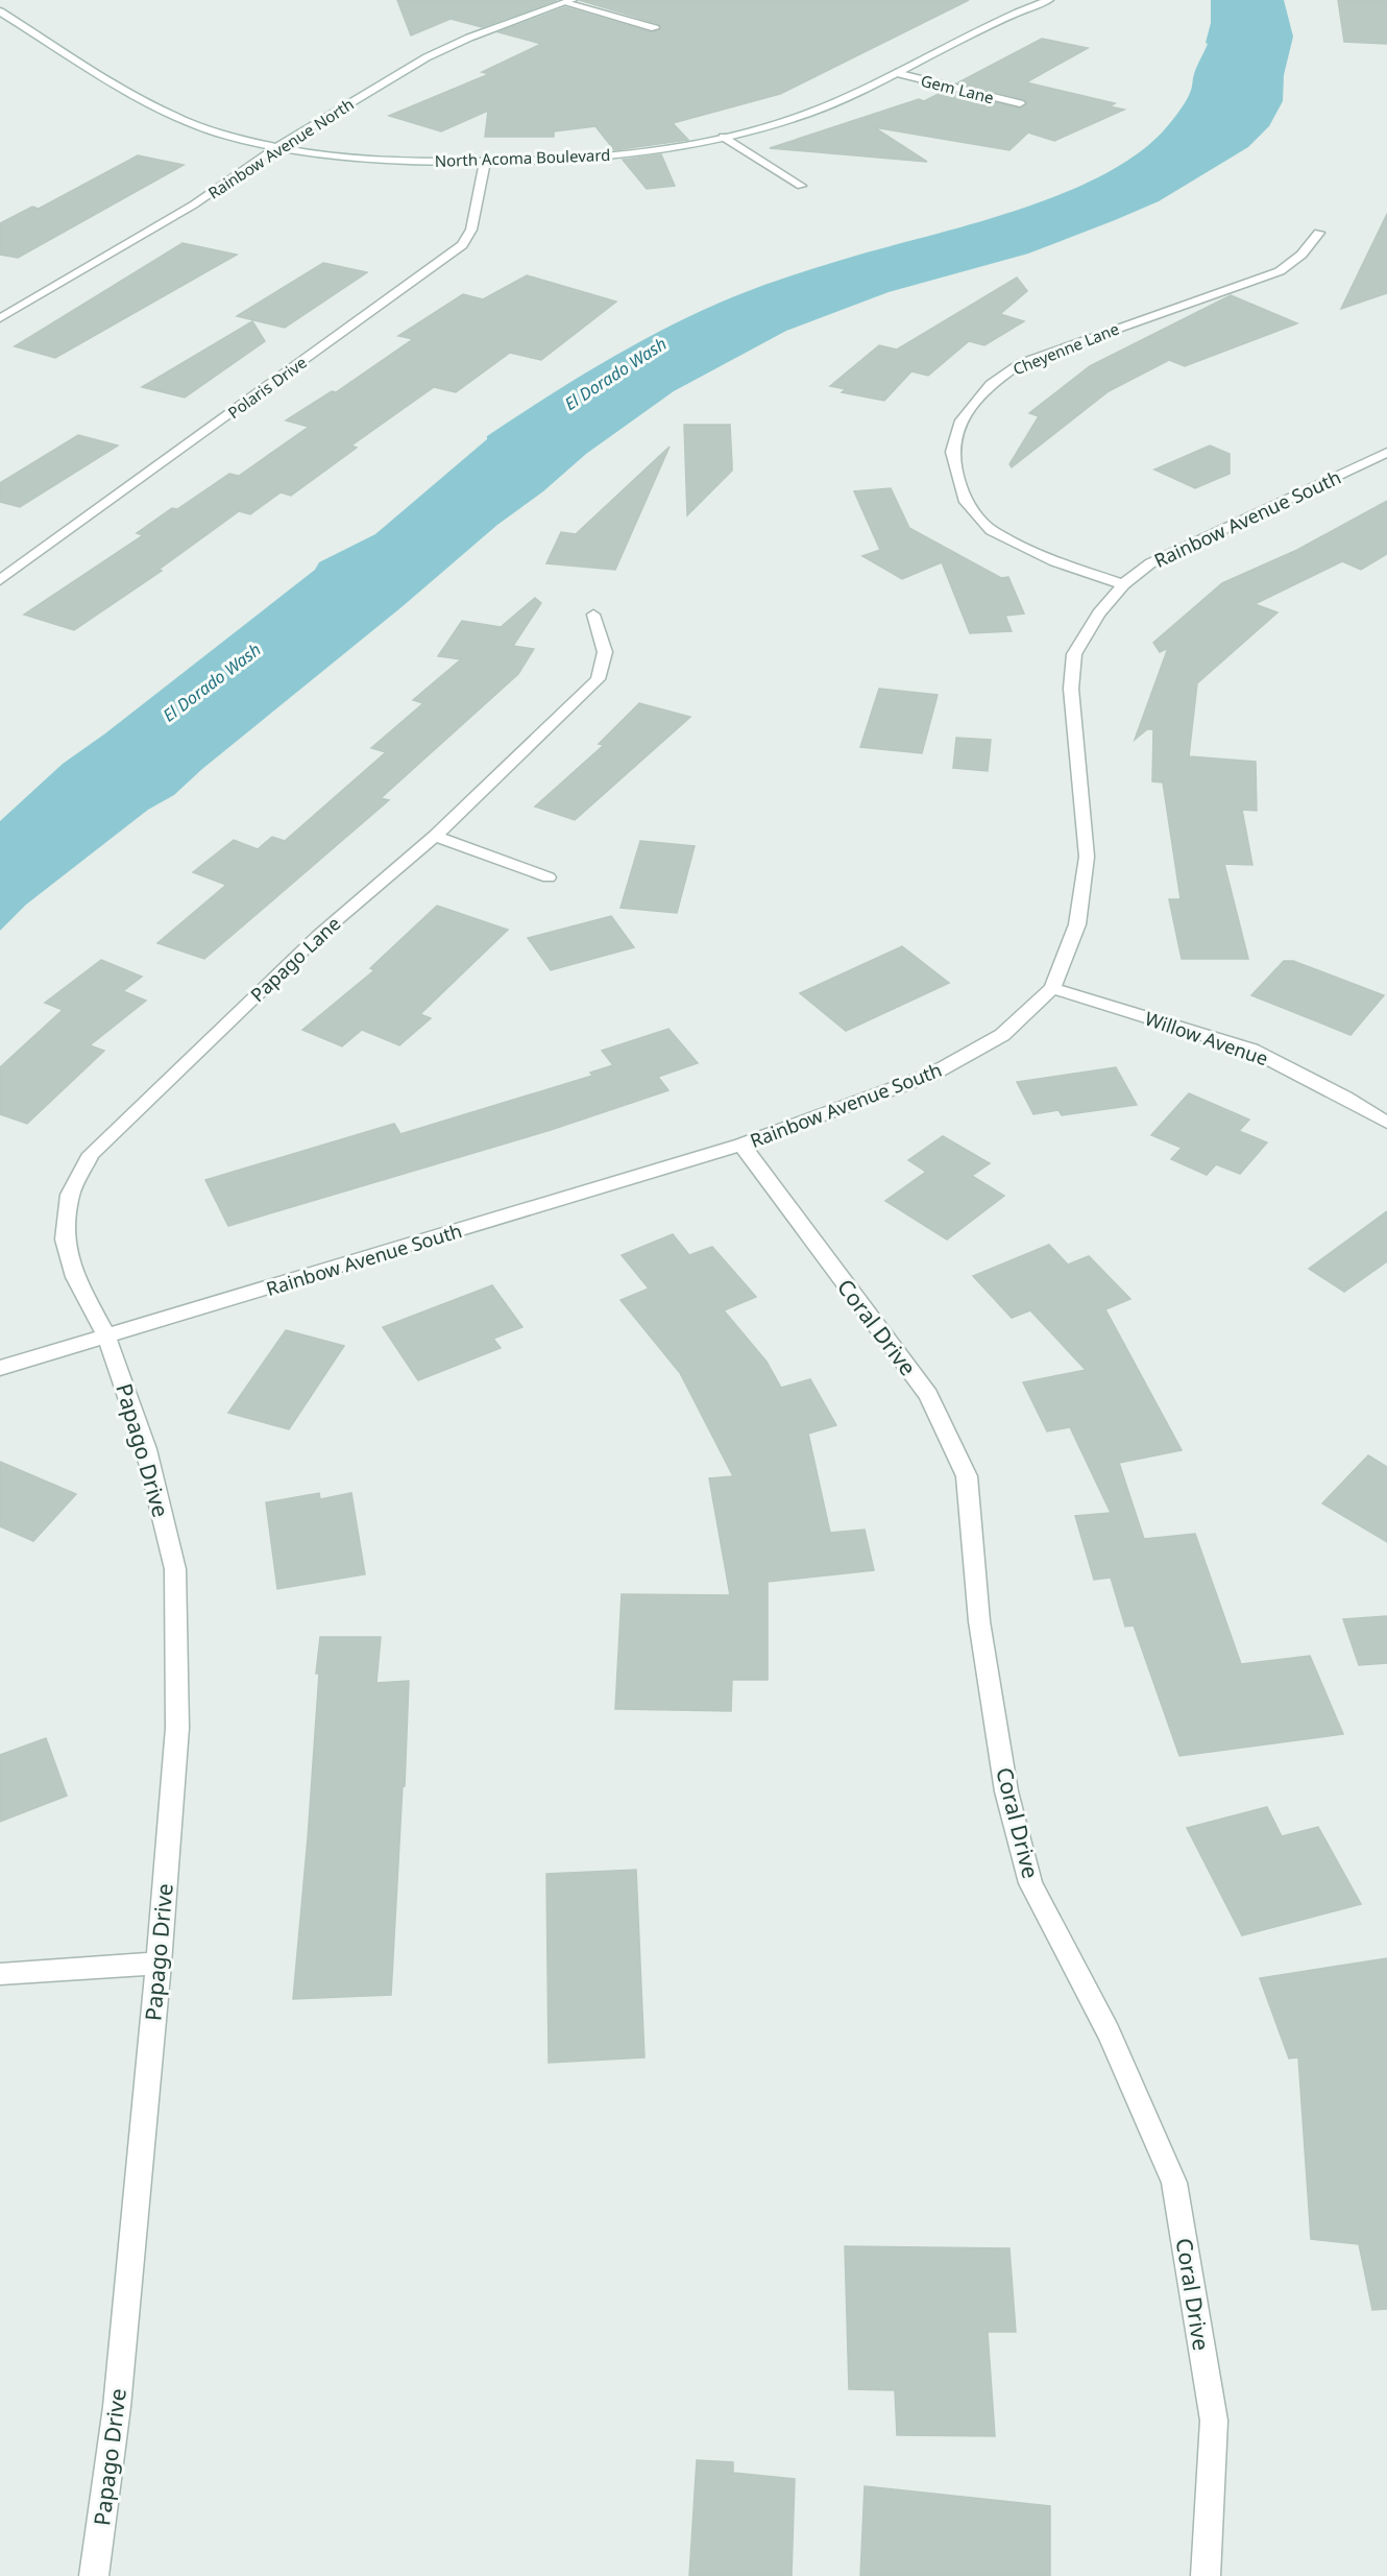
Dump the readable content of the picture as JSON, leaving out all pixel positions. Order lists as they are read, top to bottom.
{
  "streets": {
    "street": [
      "Gem Lane",
      "Rainbow Avenue North",
      "North Acoma Boulevard",
      "Cheyenne Lane",
      "Polaris Drive",
      "Rainbow Avenue South",
      "Papago Lane",
      "Willow Avenue",
      "Coral Drive",
      "Papago Drive"
    ]
  },
  "crossings": [
    ["Gem Lane", "North Acoma Boulevard"],
    ["Rainbow Avenue North", "North Acoma Boulevard"],
    ["North Acoma Boulevard", "Polaris Drive"],
    ["Cheyenne Lane", "Rainbow Avenue South"],
    ["Rainbow Avenue South", "Papago Lane"],
    ["Rainbow Avenue South", "Willow Avenue"],
    ["Rainbow Avenue South", "Coral Drive"],
    ["Rainbow Avenue South", "Papago Drive"],
    ["Papago Lane", "Papago Drive"]
  ],
  "water": ["El Dorado Wash"]
}
